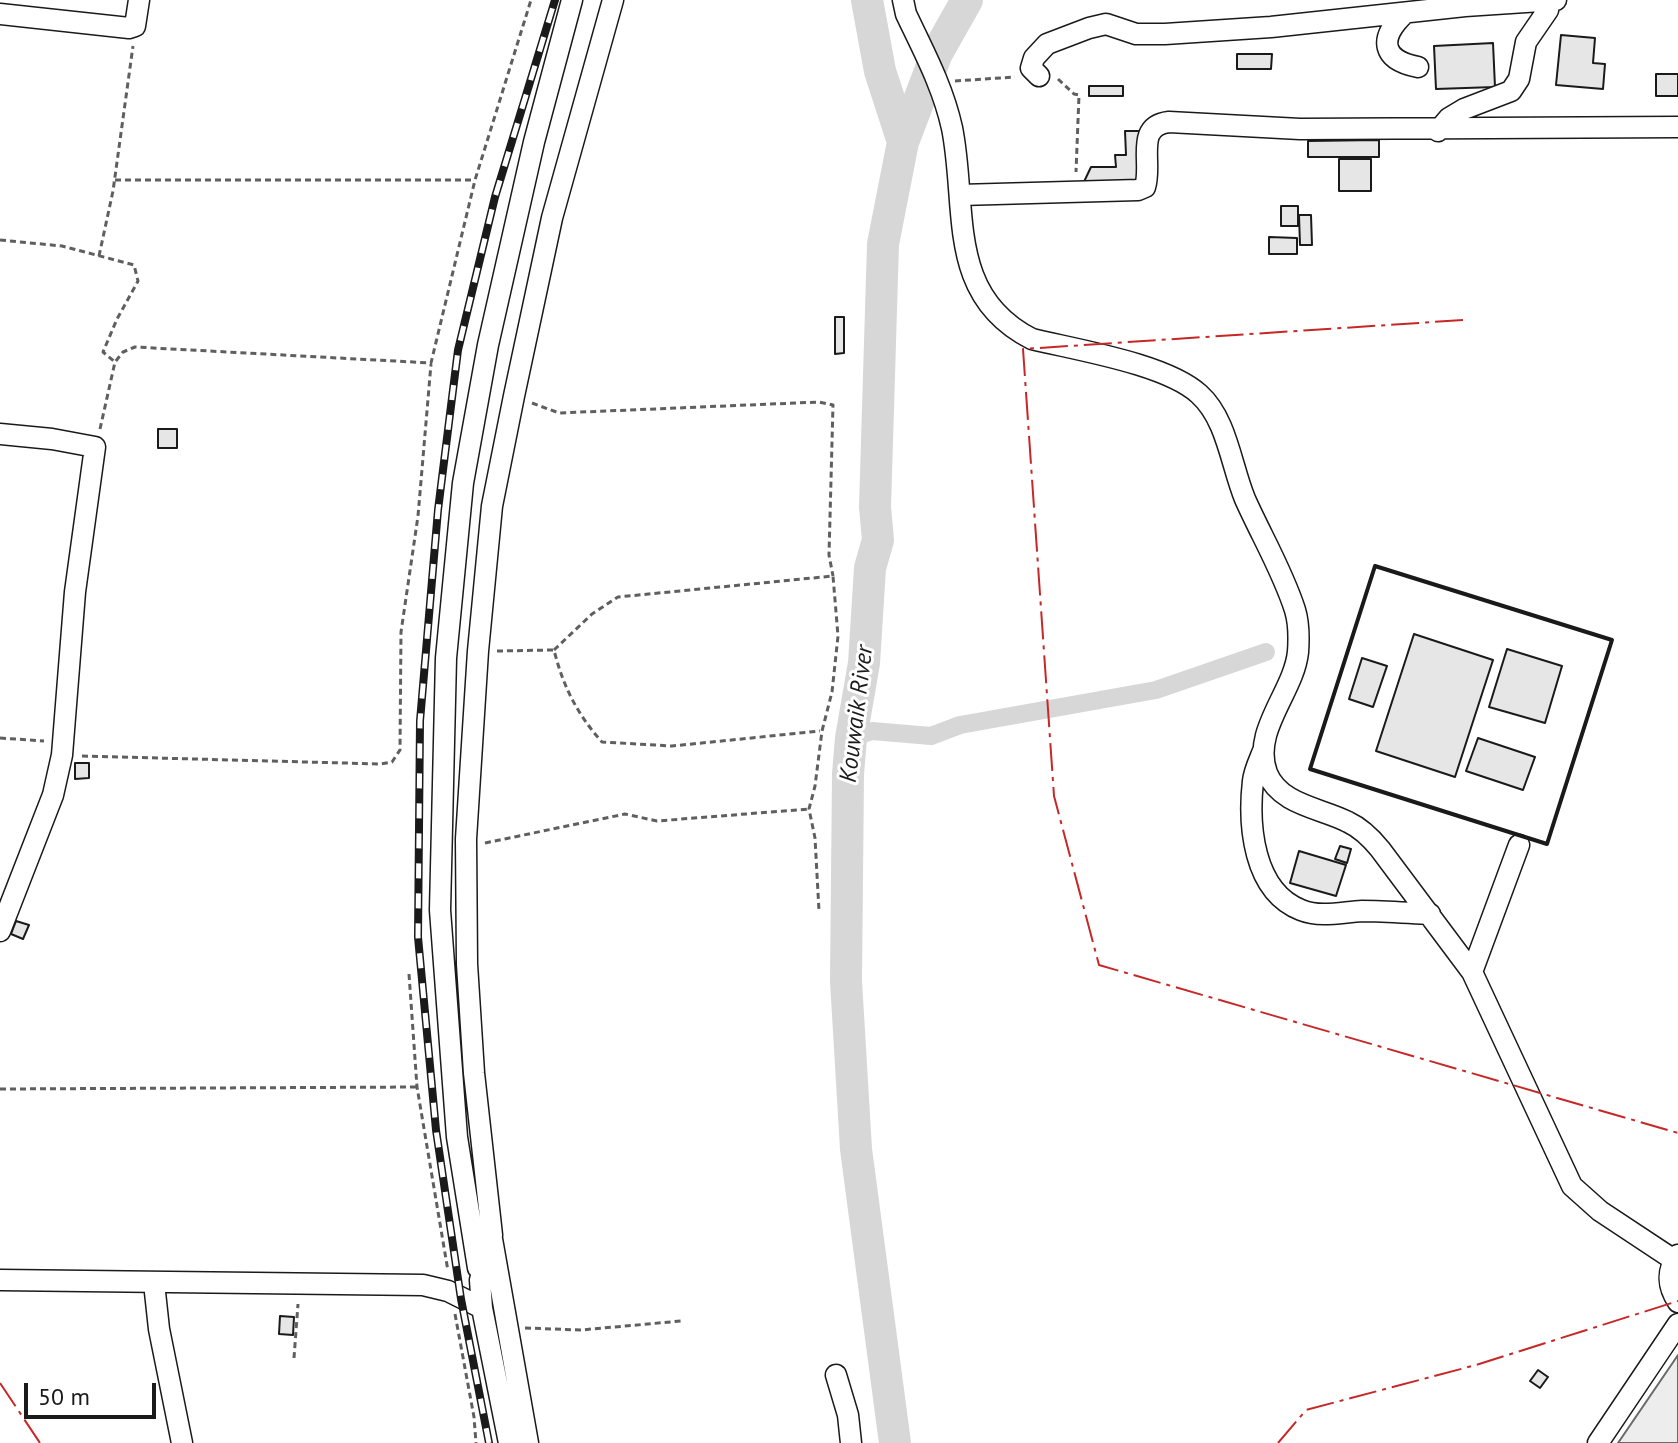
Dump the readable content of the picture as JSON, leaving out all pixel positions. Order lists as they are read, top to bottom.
{
  "water": ["Kouwaik River"],
  "scale_bar": "50 m"
}
